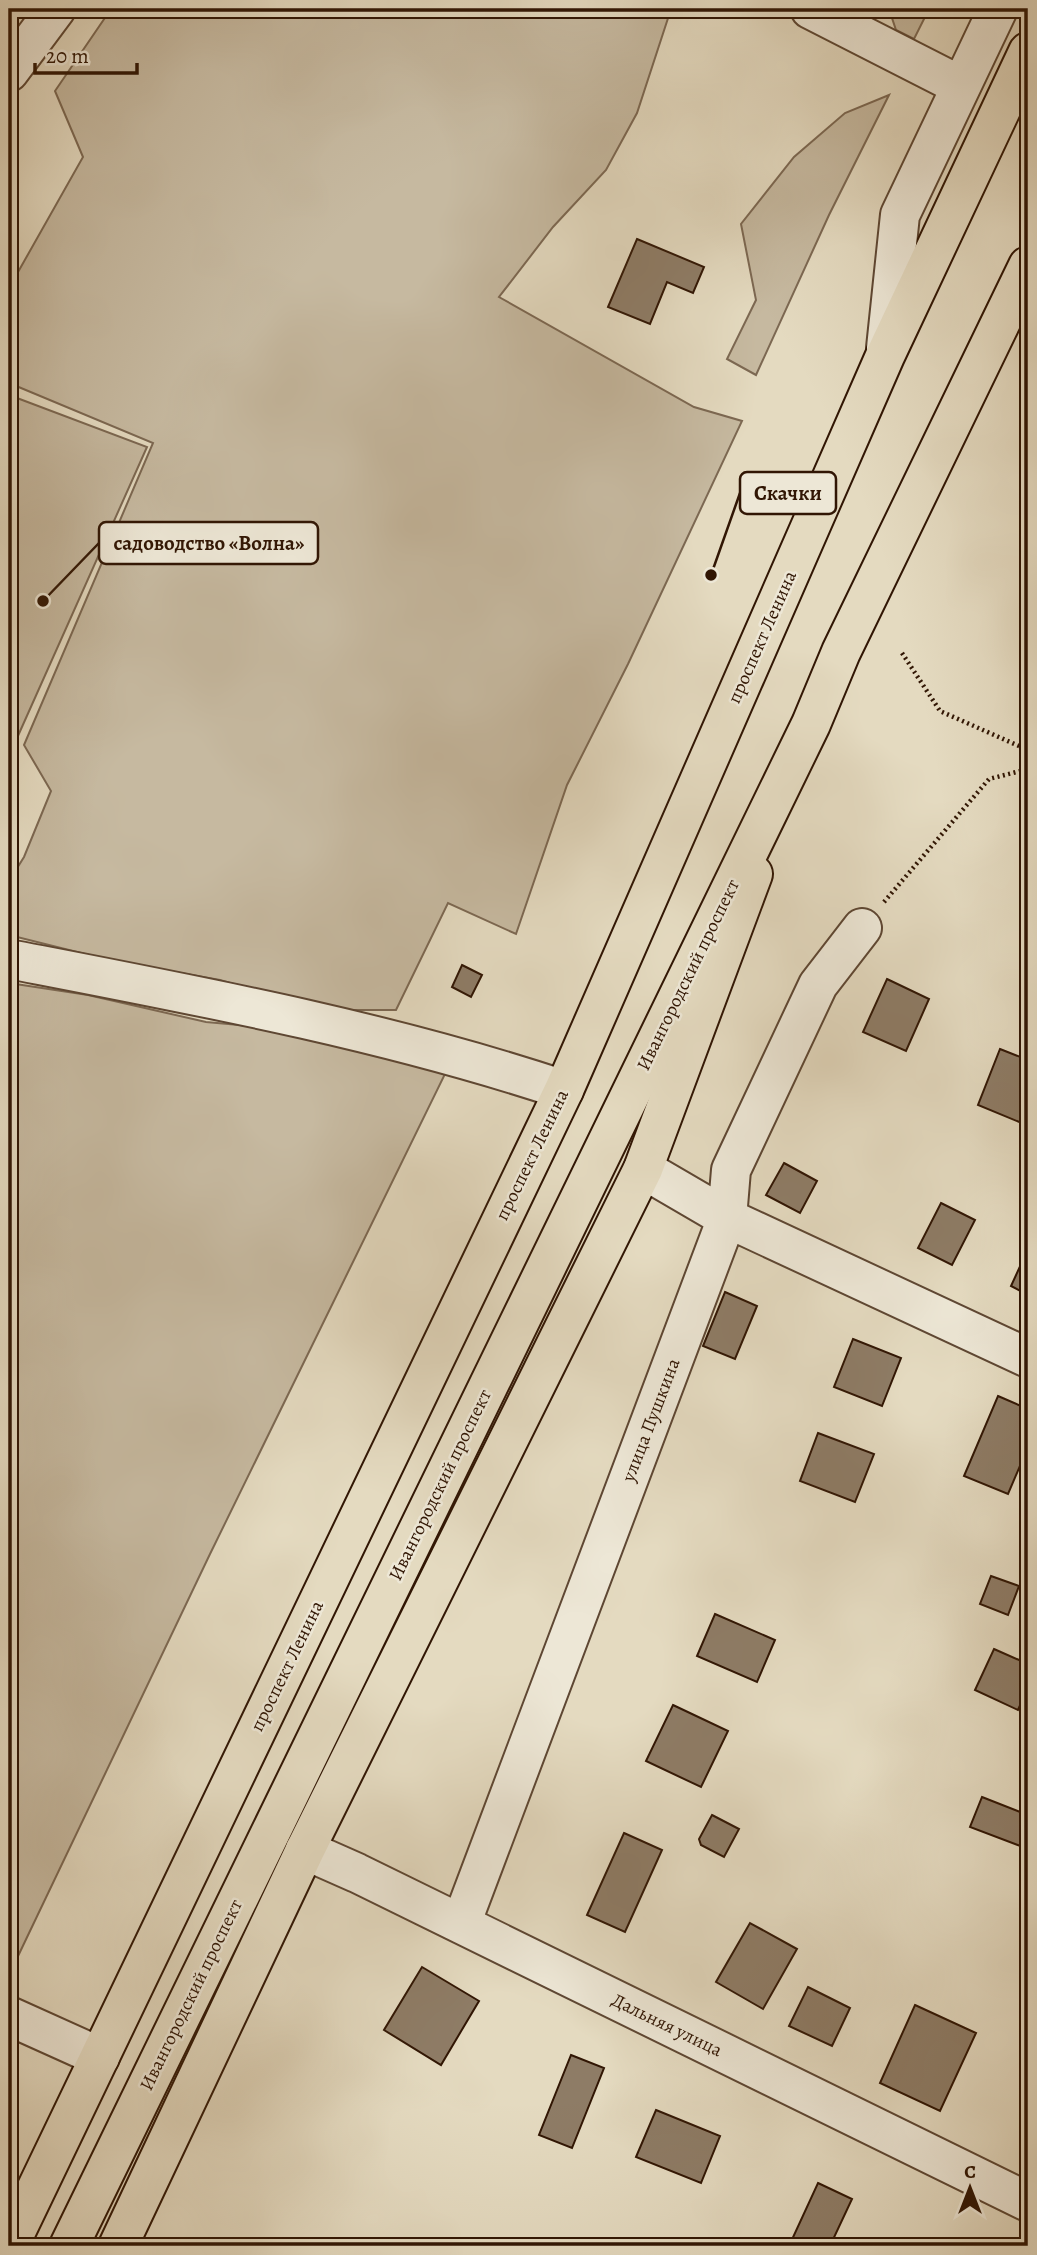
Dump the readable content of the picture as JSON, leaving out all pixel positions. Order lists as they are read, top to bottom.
{
  "streets": {
    "main road": ["проспект Ленина", "Ивангородский проспект"],
    "street": ["улица Пушкина", "Дальняя улица"]
  },
  "crossings": [
    ["улица Пушкина", "Дальняя улица"]
  ],
  "places": ["Скачки", "садоводство «Волна»"],
  "scale_bar": "20 m",
  "north": "top"
}
